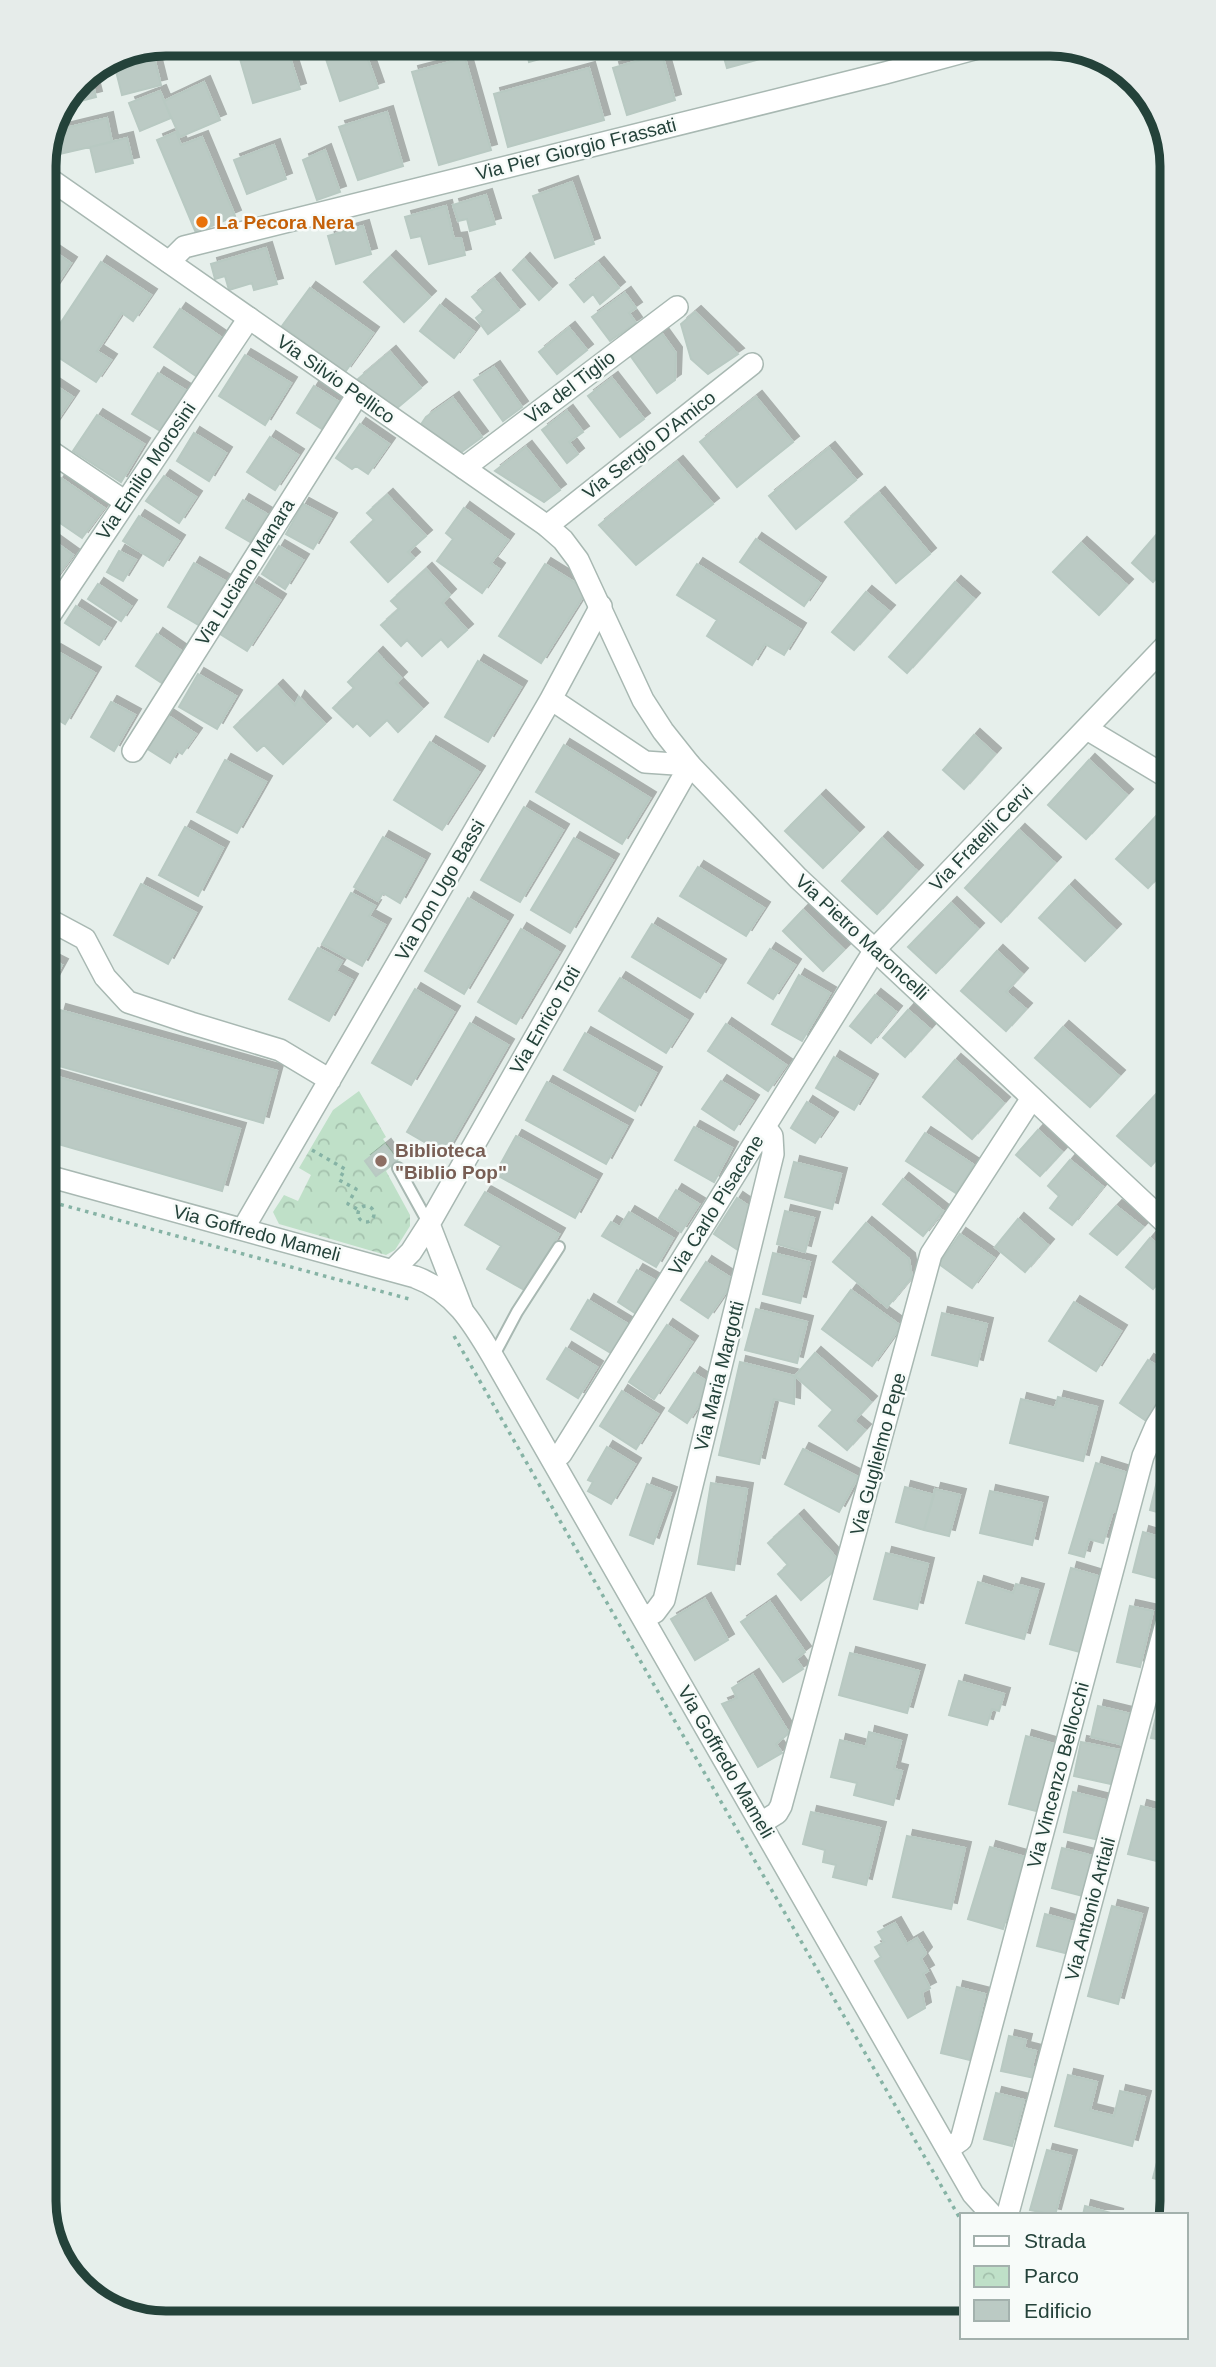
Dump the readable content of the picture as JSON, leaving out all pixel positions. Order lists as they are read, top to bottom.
{
  "streets": {
    "street": [
      "Via Pier Giorgio Frassati",
      "Via Silvio Pellico",
      "Via del Tiglio",
      "Via Sergio D'Amico",
      "Via Emilio Morosini",
      "Via Luciano Manara",
      "Via Fratelli Cervi",
      "Via Don Ugo Bassi",
      "Via Pietro Maroncelli",
      "Via Enrico Toti",
      "Via Carlo Pisacane",
      "Via Goffredo Mameli",
      "Via Maria Margotti",
      "Via Guglielmo Pepe",
      "Via Vincenzo Bellocchi",
      "Via Antonio Artiali"
    ]
  },
  "crossings": [
    ["Via Pier Giorgio Frassati", "Via Silvio Pellico"],
    ["Via Silvio Pellico", "Via del Tiglio"],
    ["Via Silvio Pellico", "Via Sergio D'Amico"],
    ["Via Silvio Pellico", "Via Emilio Morosini"],
    ["Via Silvio Pellico", "Via Luciano Manara"],
    ["Via Silvio Pellico", "Via Don Ugo Bassi"],
    ["Via Silvio Pellico", "Via Pietro Maroncelli"],
    ["Via Fratelli Cervi", "Via Pietro Maroncelli"],
    ["Via Fratelli Cervi", "Via Carlo Pisacane"],
    ["Via Don Ugo Bassi", "Via Pietro Maroncelli"],
    ["Via Don Ugo Bassi", "Via Goffredo Mameli"],
    ["Via Pietro Maroncelli", "Via Enrico Toti"],
    ["Via Pietro Maroncelli", "Via Carlo Pisacane"],
    ["Via Pietro Maroncelli", "Via Guglielmo Pepe"],
    ["Via Enrico Toti", "Via Goffredo Mameli"],
    ["Via Carlo Pisacane", "Via Goffredo Mameli"],
    ["Via Carlo Pisacane", "Via Maria Margotti"],
    ["Via Goffredo Mameli", "Via Maria Margotti"],
    ["Via Goffredo Mameli", "Via Guglielmo Pepe"],
    ["Via Goffredo Mameli", "Via Vincenzo Bellocchi"]
  ],
  "places": ["La Pecora Nera", "Biblioteca \"Biblio Pop\""],
  "legend": ["Strada", "Parco", "Edificio"]
}
